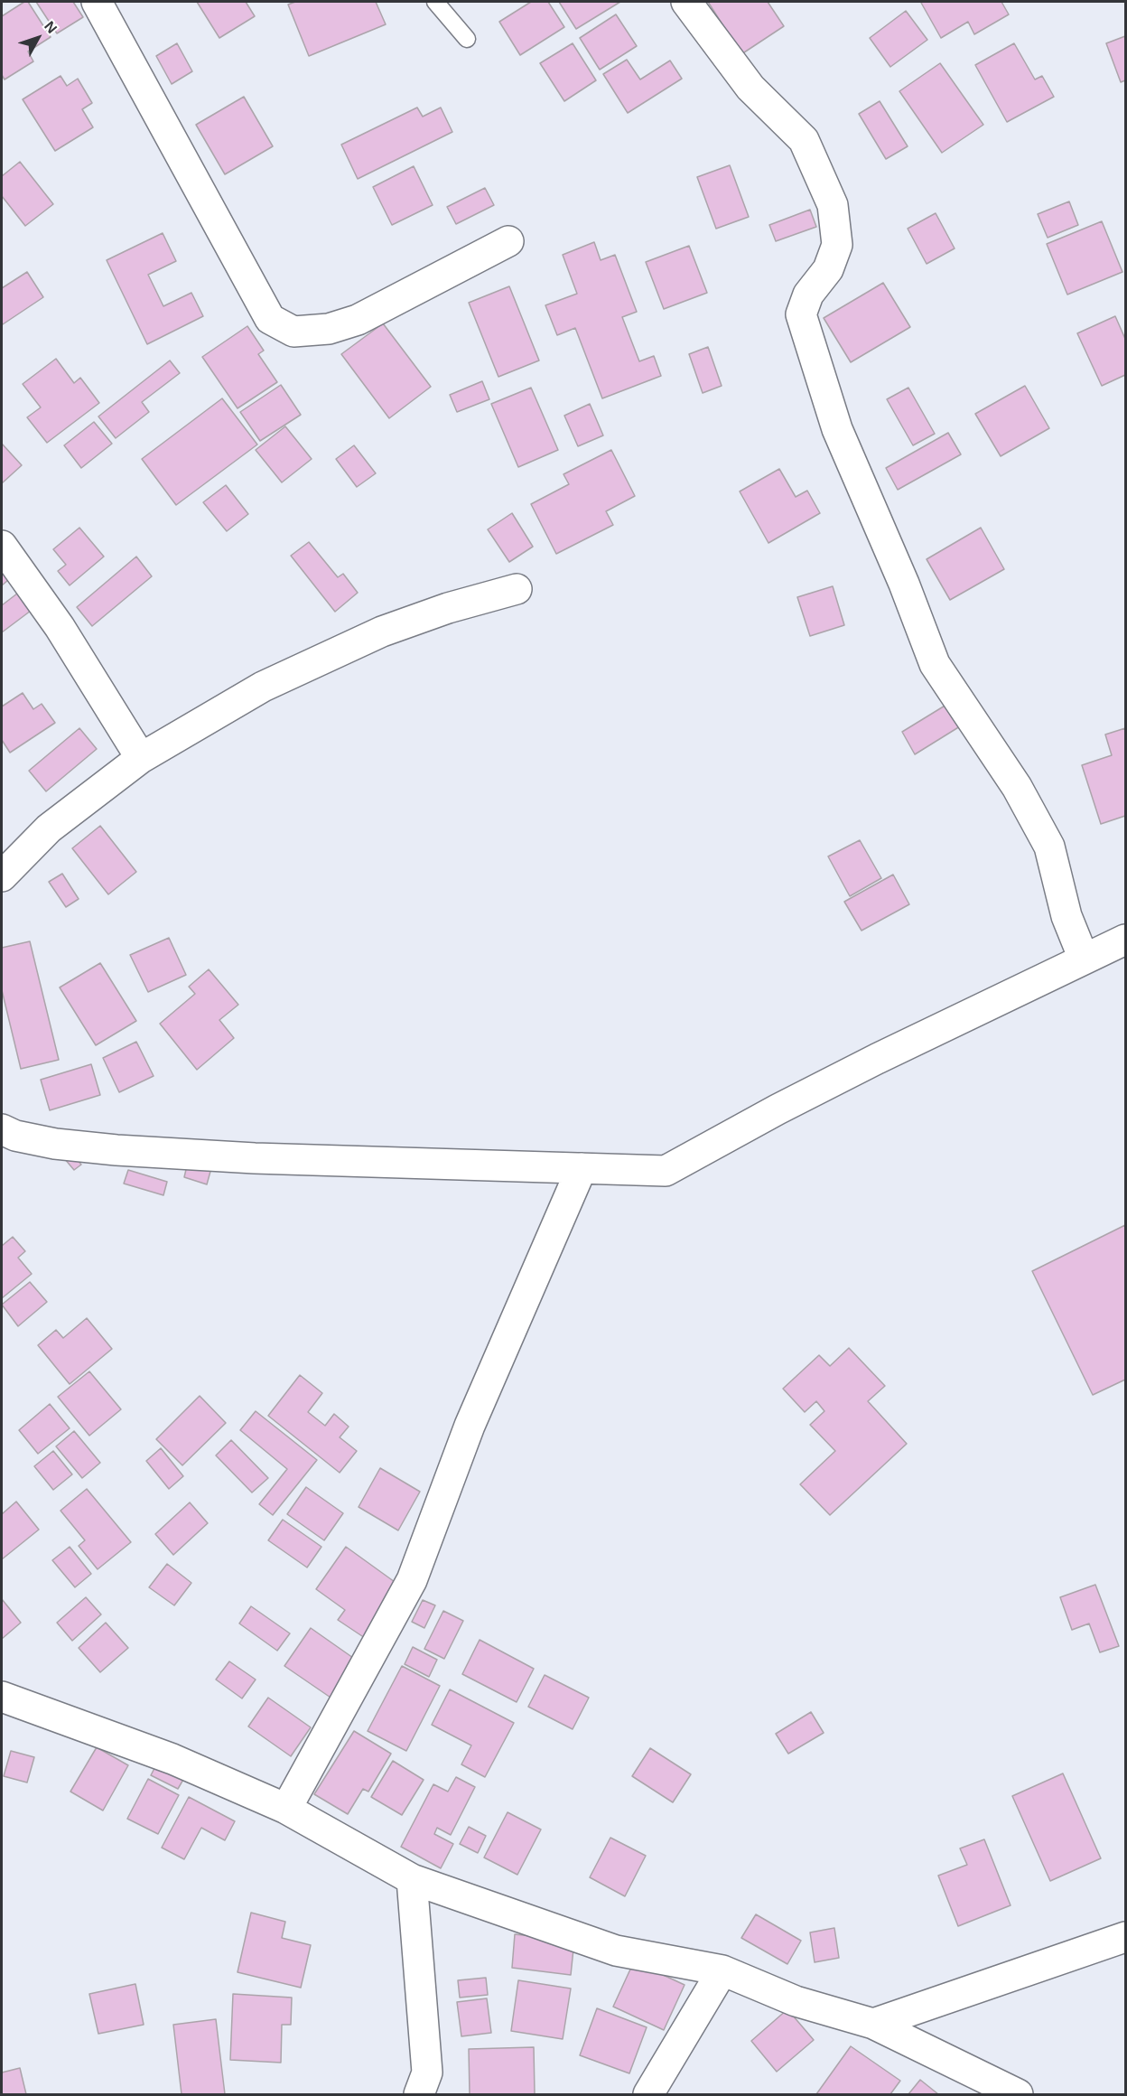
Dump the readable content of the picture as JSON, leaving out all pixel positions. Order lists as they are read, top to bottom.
{
  "north": "top right"
}
